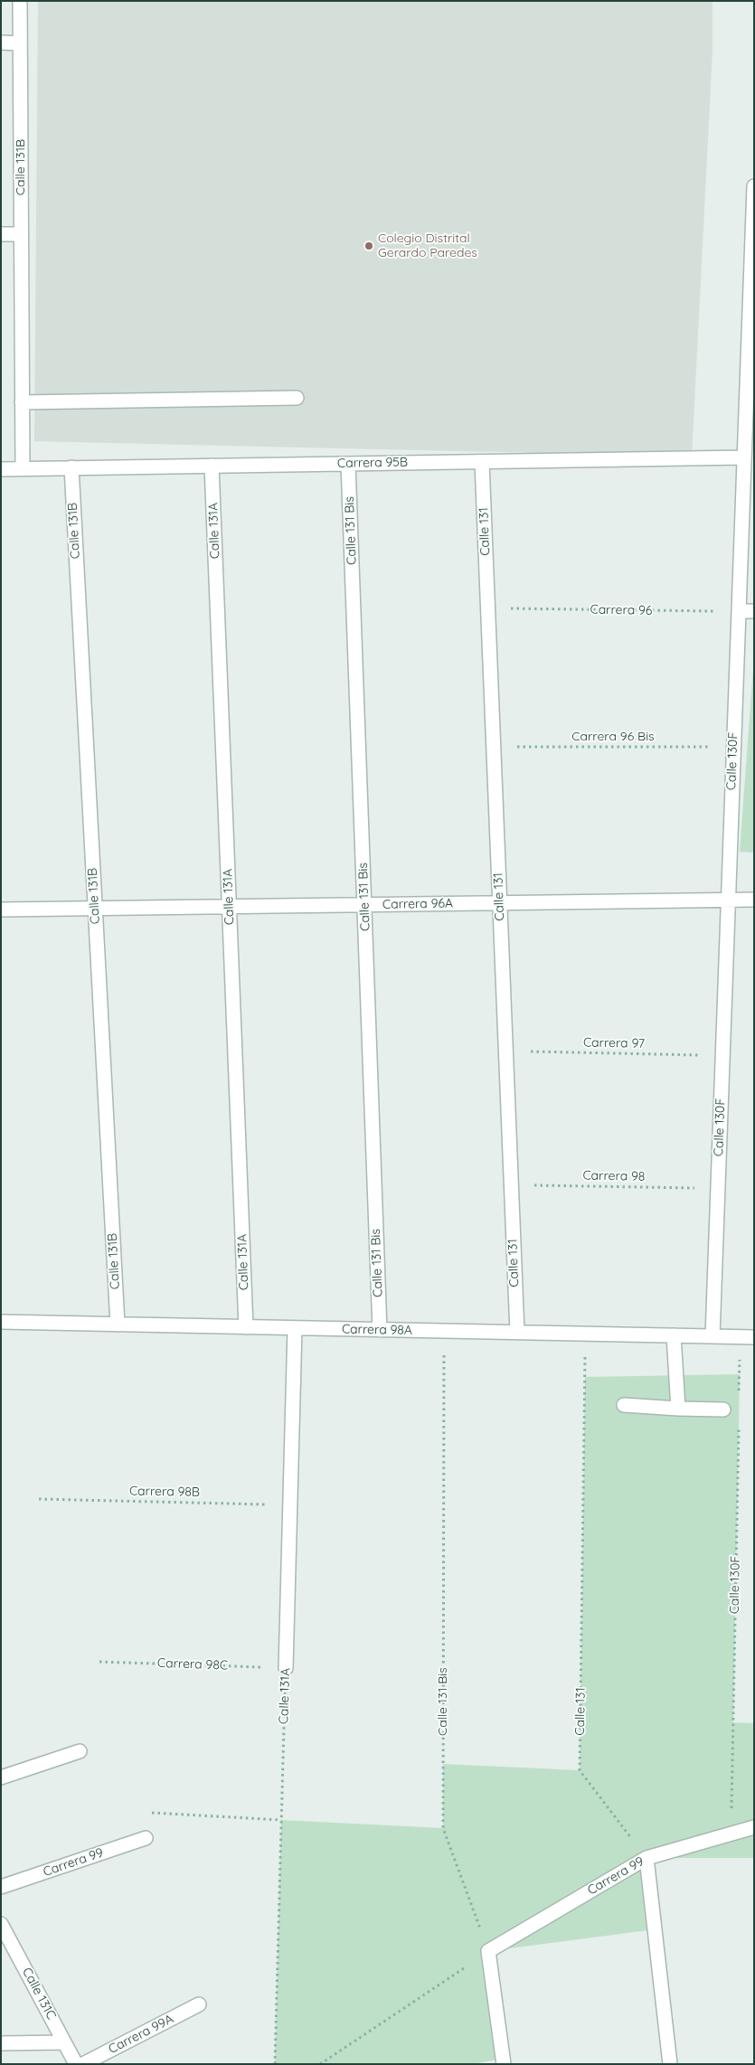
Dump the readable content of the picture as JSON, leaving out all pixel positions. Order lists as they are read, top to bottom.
{
  "streets": {
    "street": [
      "Calle 131B",
      "Carrera 95B",
      "Calle 131A",
      "Calle 131 Bis",
      "Calle 131",
      "Calle 130F",
      "Carrera 96A",
      "Carrera 98A",
      "Carrera 99",
      "Calle 131C",
      "Carrera 99A"
    ],
    "path": [
      "Carrera 96",
      "Carrera 96 Bis",
      "Carrera 97",
      "Carrera 98",
      "Carrera 98B",
      "Carrera 98C"
    ]
  },
  "crossings": [
    ["Calle 131B", "Carrera 95B"],
    ["Calle 131B", "Carrera 96A"],
    ["Calle 131B", "Carrera 98A"],
    ["Carrera 95B", "Calle 131A"],
    ["Carrera 95B", "Calle 131 Bis"],
    ["Carrera 95B", "Calle 131"],
    ["Carrera 95B", "Calle 130F"],
    ["Calle 131A", "Carrera 96A"],
    ["Calle 131A", "Carrera 98A"],
    ["Calle 131A", "Carrera 98B"],
    ["Calle 131A", "Carrera 98C"],
    ["Calle 131 Bis", "Carrera 96A"],
    ["Calle 131 Bis", "Carrera 98A"],
    ["Calle 131 Bis", "Carrera 99"],
    ["Calle 131", "Carrera 96"],
    ["Calle 131", "Carrera 96 Bis"],
    ["Calle 131", "Carrera 96A"],
    ["Calle 131", "Carrera 97"],
    ["Calle 131", "Carrera 98"],
    ["Calle 131", "Carrera 98A"],
    ["Calle 131", "Carrera 99"],
    ["Carrera 96", "Calle 130F"],
    ["Carrera 96 Bis", "Calle 130F"],
    ["Calle 130F", "Carrera 96A"],
    ["Calle 130F", "Carrera 97"],
    ["Calle 130F", "Carrera 98"],
    ["Calle 130F", "Carrera 98A"],
    ["Calle 130F", "Carrera 99"]
  ],
  "places": ["Colegio Distrital Gerardo Paredes"]
}
